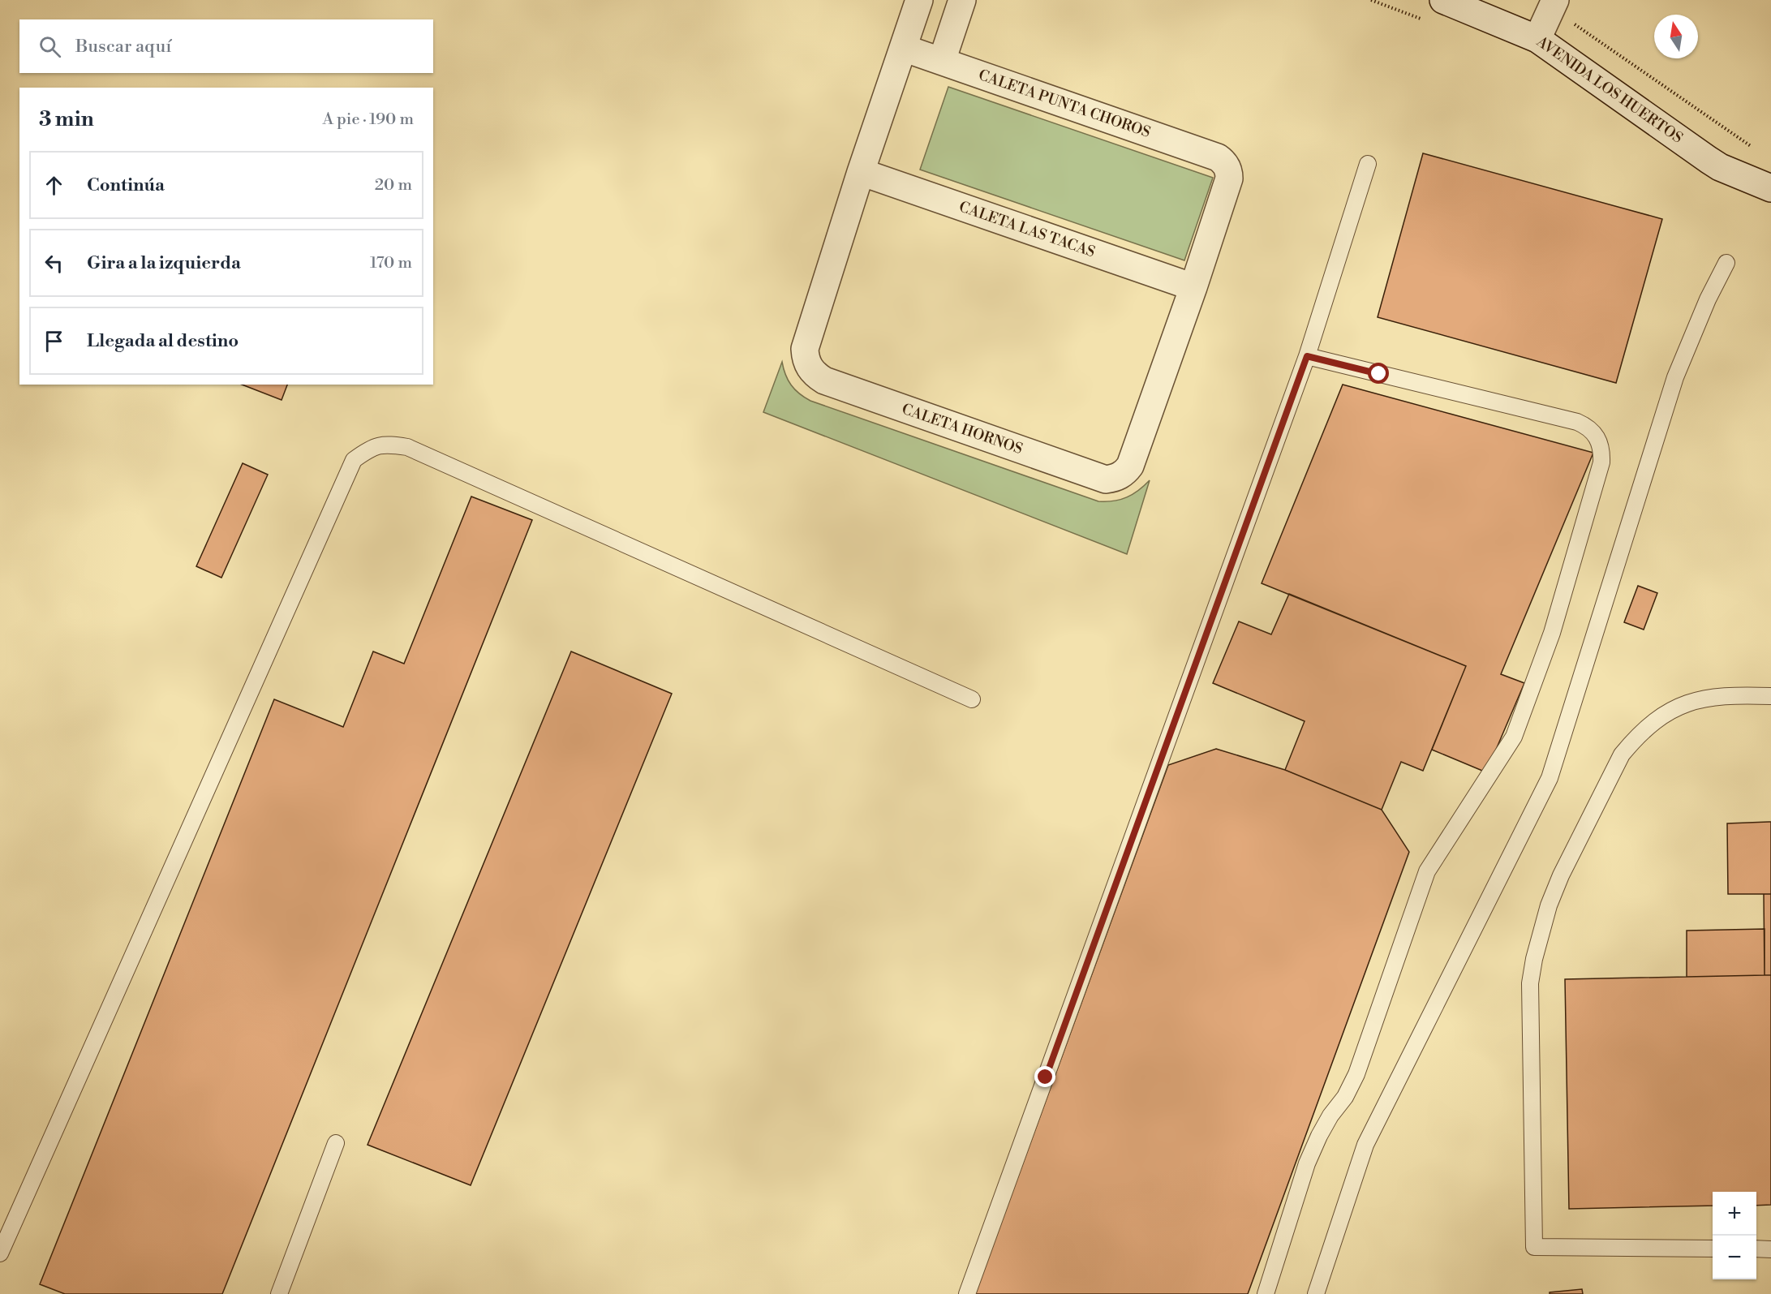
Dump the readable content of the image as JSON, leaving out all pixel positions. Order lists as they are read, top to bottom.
{
  "streets": {
    "street": [
      "AVENIDA LOS HUERTOS",
      "CALETA PUNTA CHOROS",
      "CALETA LAS TACAS",
      "CALETA HORNOS"
    ]
  },
  "crossings": [
    ["CALETA PUNTA CHOROS", "CALETA LAS TACAS"],
    ["CALETA PUNTA CHOROS", "CALETA HORNOS"],
    ["CALETA LAS TACAS", "CALETA HORNOS"]
  ],
  "north": "top",
  "page": {
    "search": "Buscar aquí",
    "heading": ["3 min", "A pie · 190 m"],
    "list": [
      ["Continúa", "20 m"],
      ["Gira a la izquierda", "170 m"],
      "Llegada al destino"
    ],
    "map_buttons": ["+", "−"]
  }
}
